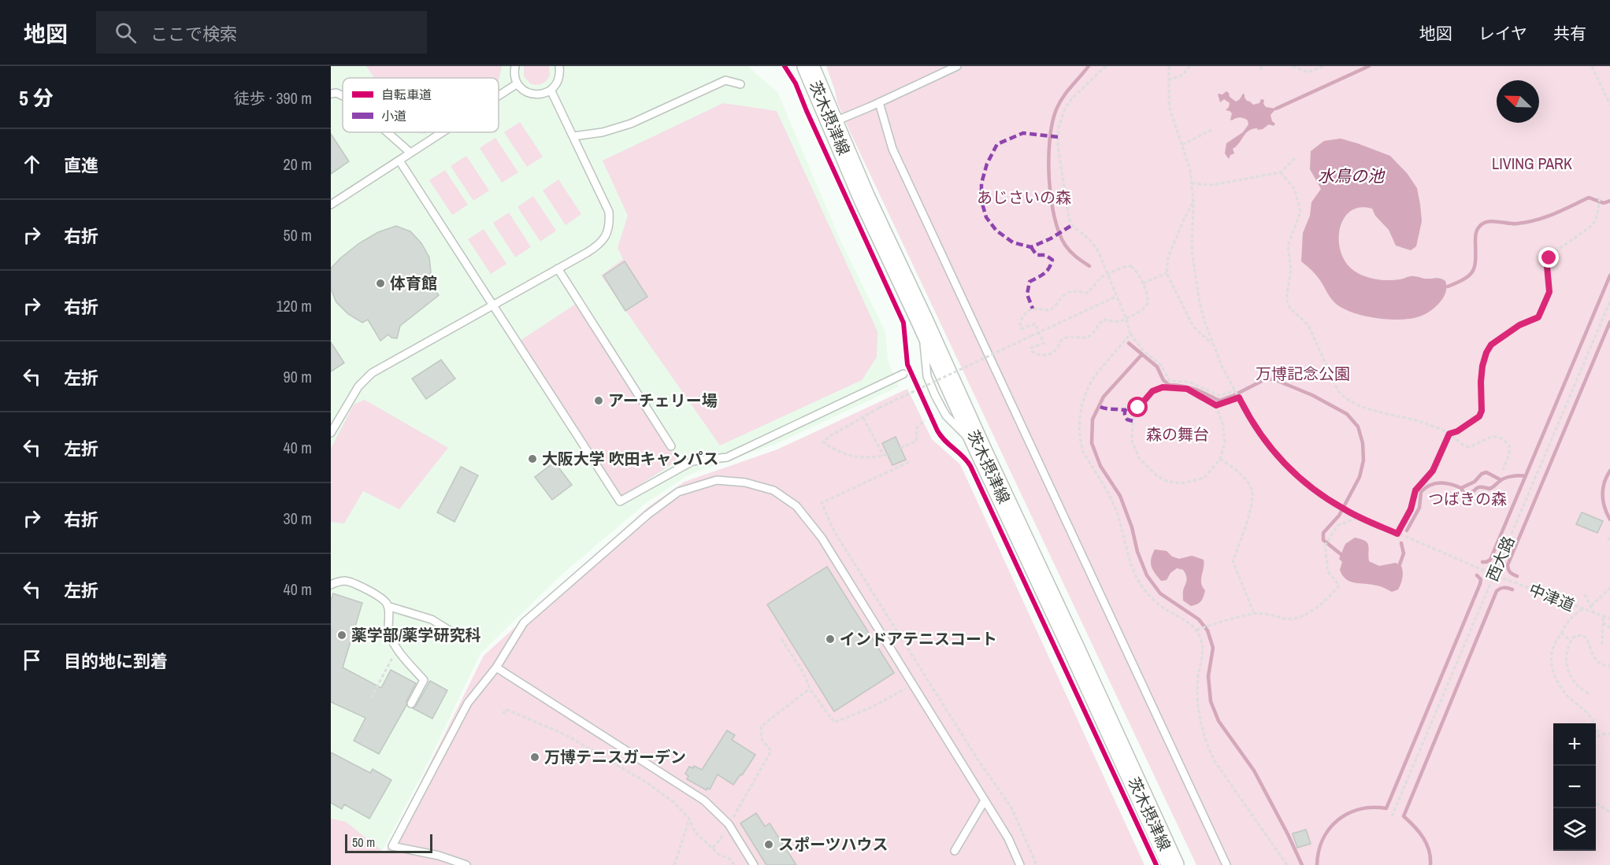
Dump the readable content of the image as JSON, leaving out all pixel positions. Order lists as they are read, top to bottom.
{
  "streets": {
    "main road": ["茨木摂津線"],
    "path": ["西大路", "中津道"]
  },
  "crossings": [
    ["西大路", "中津道"]
  ],
  "water": ["水鳥の池"],
  "parks": [
    "LIVING PARK",
    "あじさいの森",
    "万博記念公園",
    "森の舞台",
    "つばきの森"
  ],
  "places": [
    "体育館",
    "アーチェリー場",
    "大阪大学 吹田キャンパス",
    "薬学部/薬学研究科",
    "インドアテニスコート",
    "万博テニスガーデン",
    "スポーツハウス"
  ],
  "legend": ["自転車道", "小道"],
  "scale_bar": "50 m",
  "north": "top left",
  "page": {
    "header": "地図",
    "search": "ここで検索",
    "nav": ["地図", "レイヤ", "共有"],
    "heading": ["5 分", "徒歩 · 390 m"],
    "list": [
      ["直進", "20 m"],
      ["右折", "50 m"],
      ["右折", "120 m"],
      ["左折", "90 m"],
      ["左折", "40 m"],
      ["右折", "30 m"],
      ["左折", "40 m"],
      "目的地に到着"
    ],
    "map_buttons": ["+", "−"],
    "scale": "50 m"
  }
}
